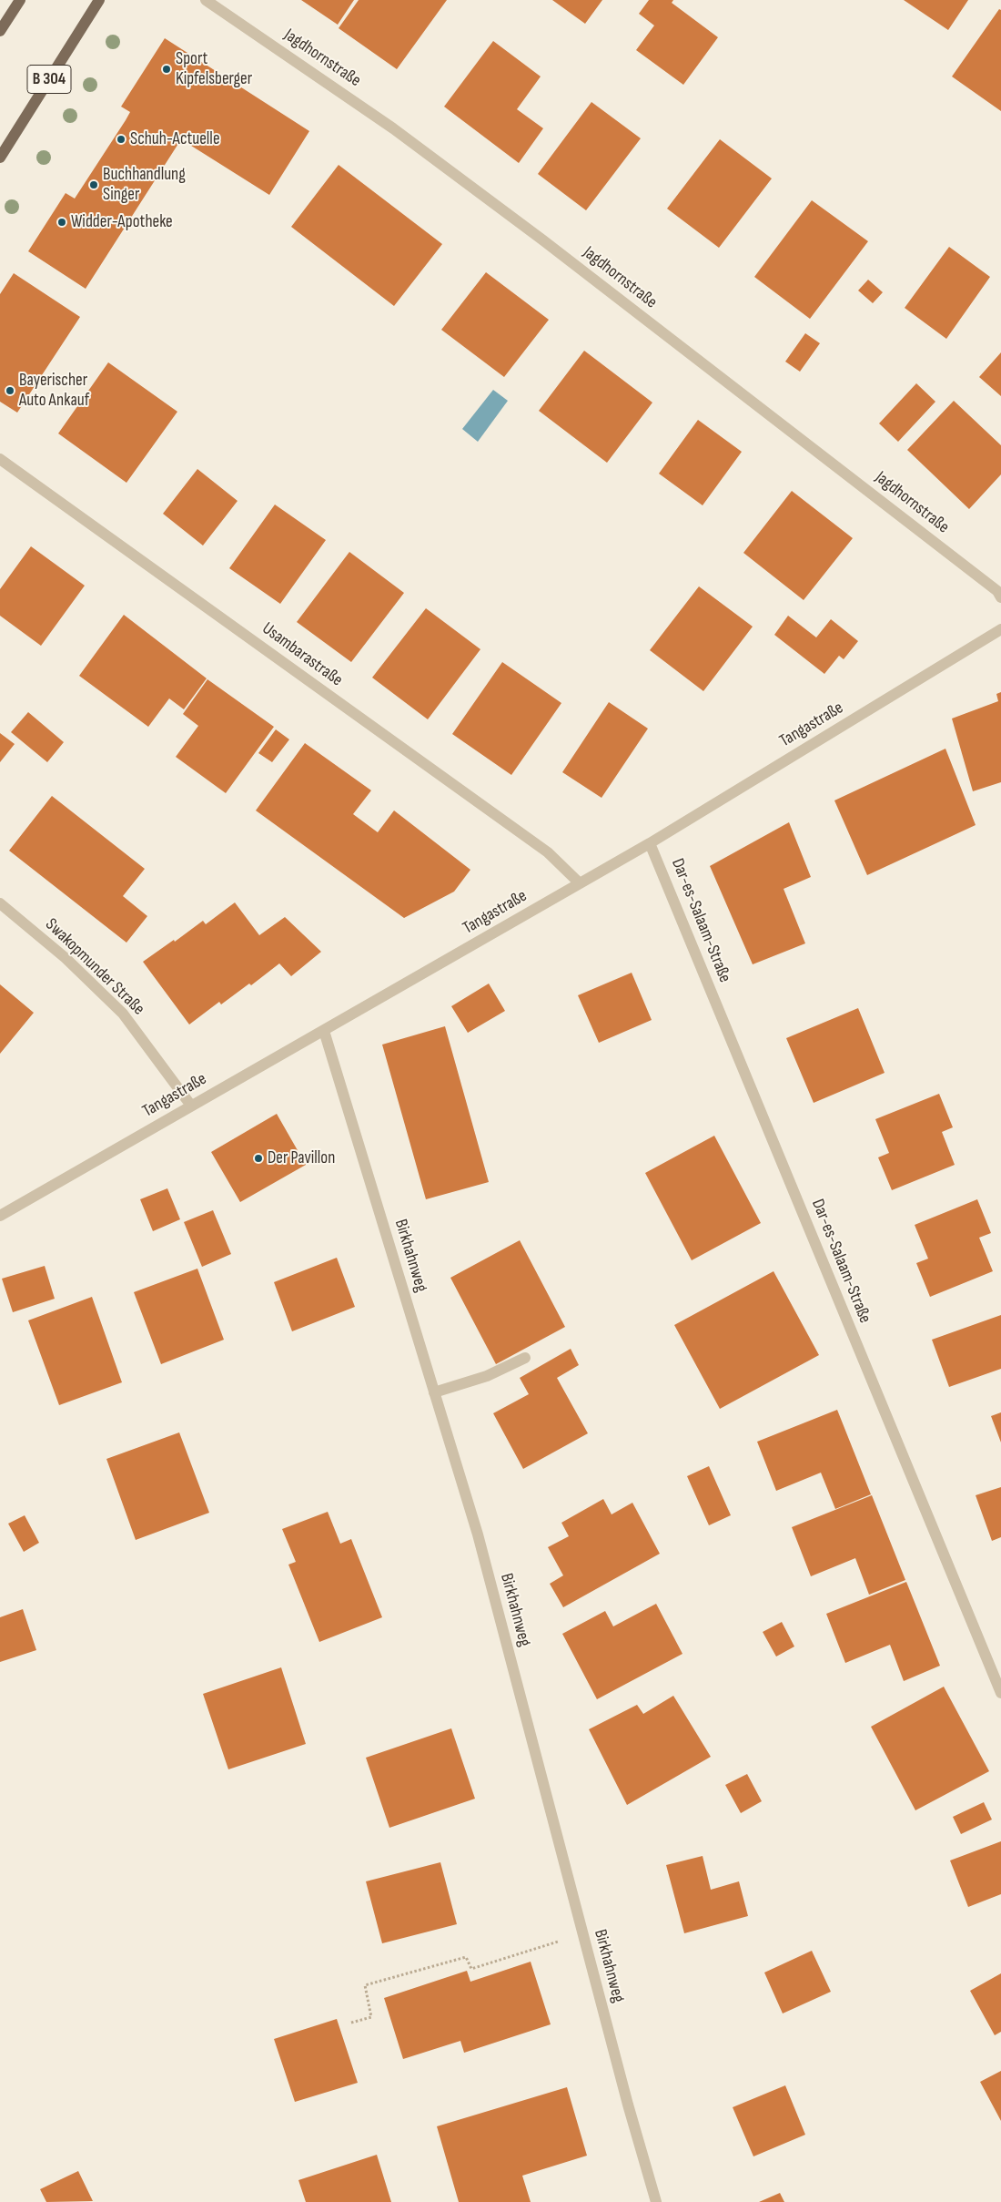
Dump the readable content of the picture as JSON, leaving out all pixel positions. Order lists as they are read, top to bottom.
{
  "streets": {
    "main road": ["B 304"],
    "street": [
      "Jagdhornstraße",
      "Usambarastraße",
      "Tangastraße",
      "Dar-es-Salaam-Straße",
      "Swakopmunder Straße",
      "Birkhahnweg"
    ]
  },
  "crossings": [
    ["Usambarastraße", "Tangastraße"],
    ["Tangastraße", "Dar-es-Salaam-Straße"],
    ["Tangastraße", "Swakopmunder Straße"],
    ["Tangastraße", "Birkhahnweg"]
  ],
  "places": [
    "Sport Kipfelsberger",
    "Schuh-Actuelle",
    "Buchhandlung Singer",
    "Widder-Apotheke",
    "Bayerischer Auto Ankauf",
    "Der Pavillon"
  ]
}
